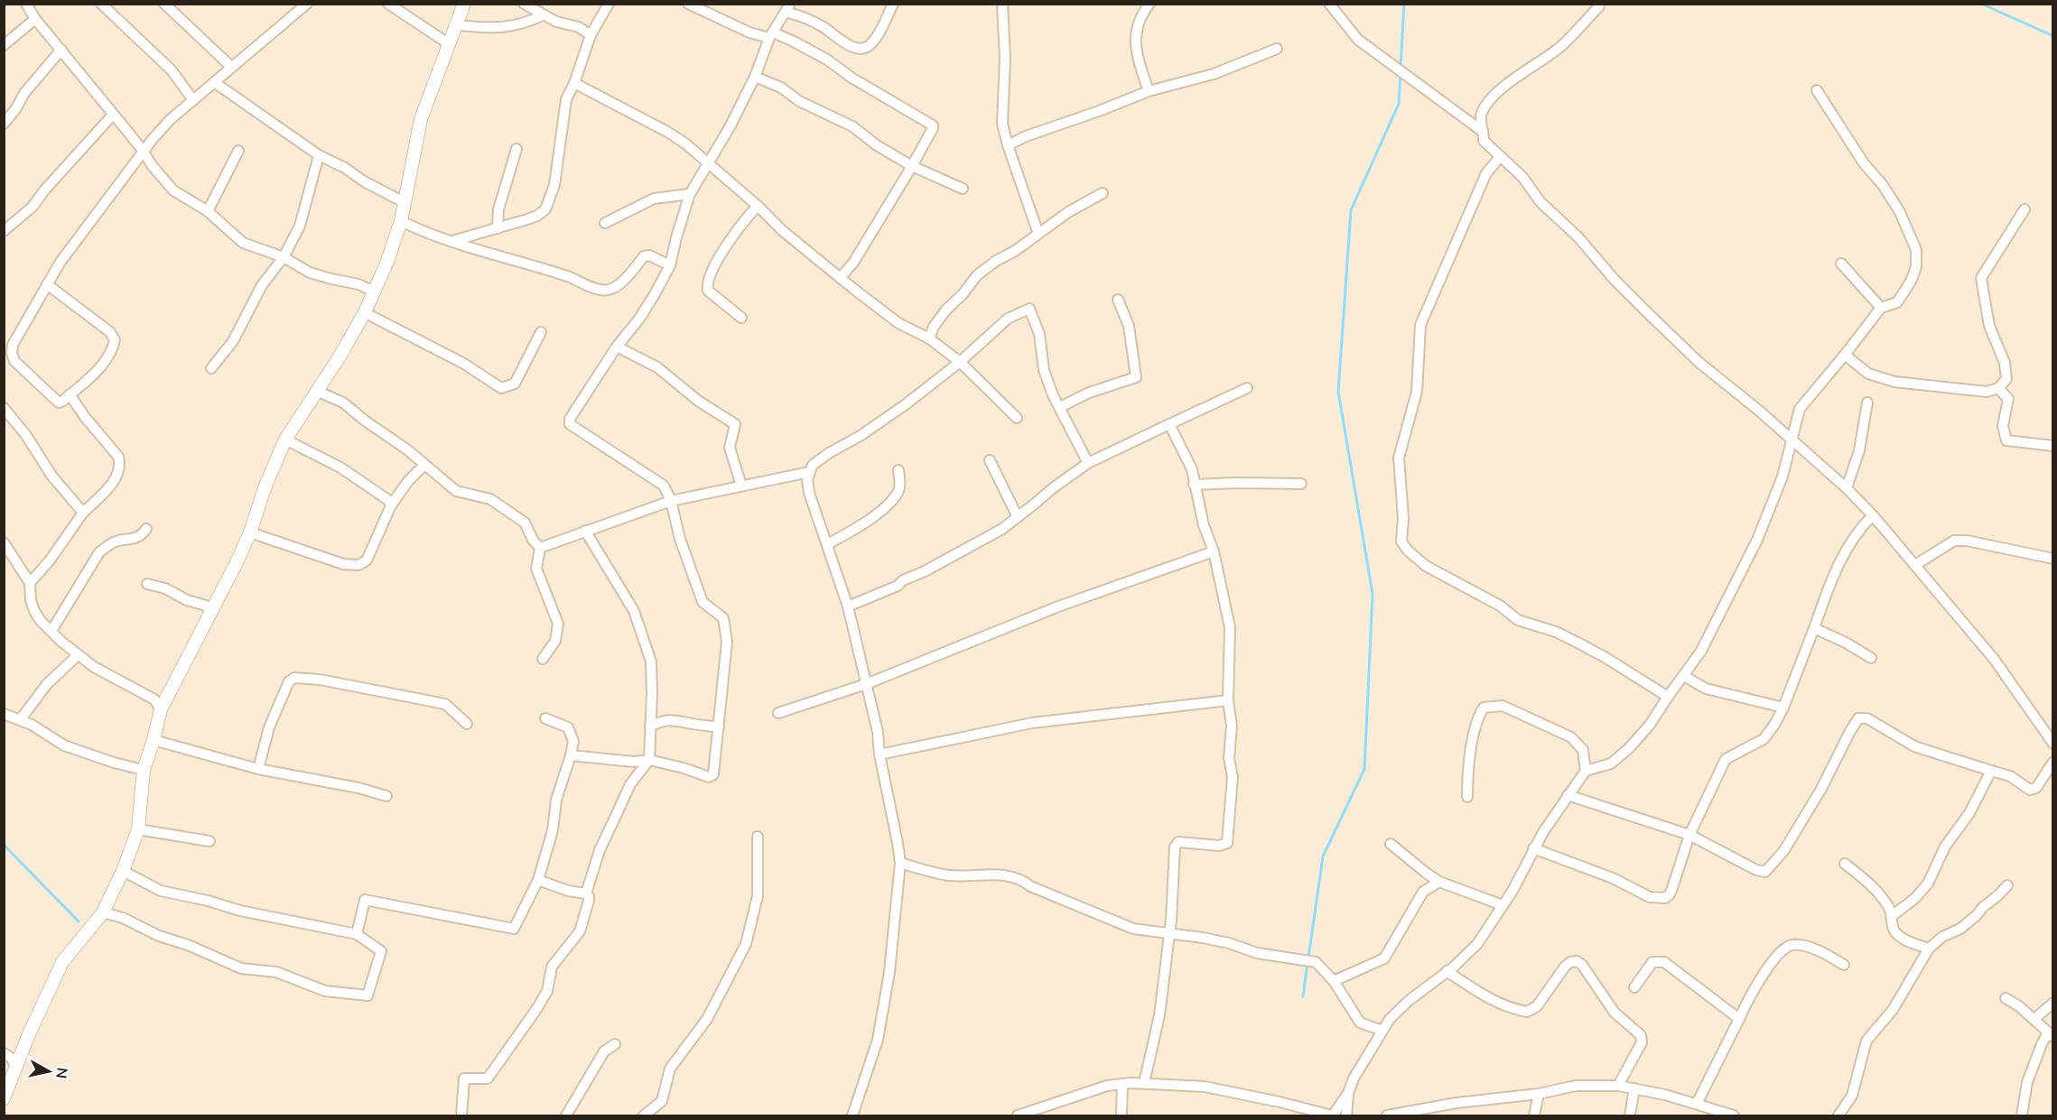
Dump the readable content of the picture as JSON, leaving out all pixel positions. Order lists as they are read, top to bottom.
{
  "north": "right"
}
